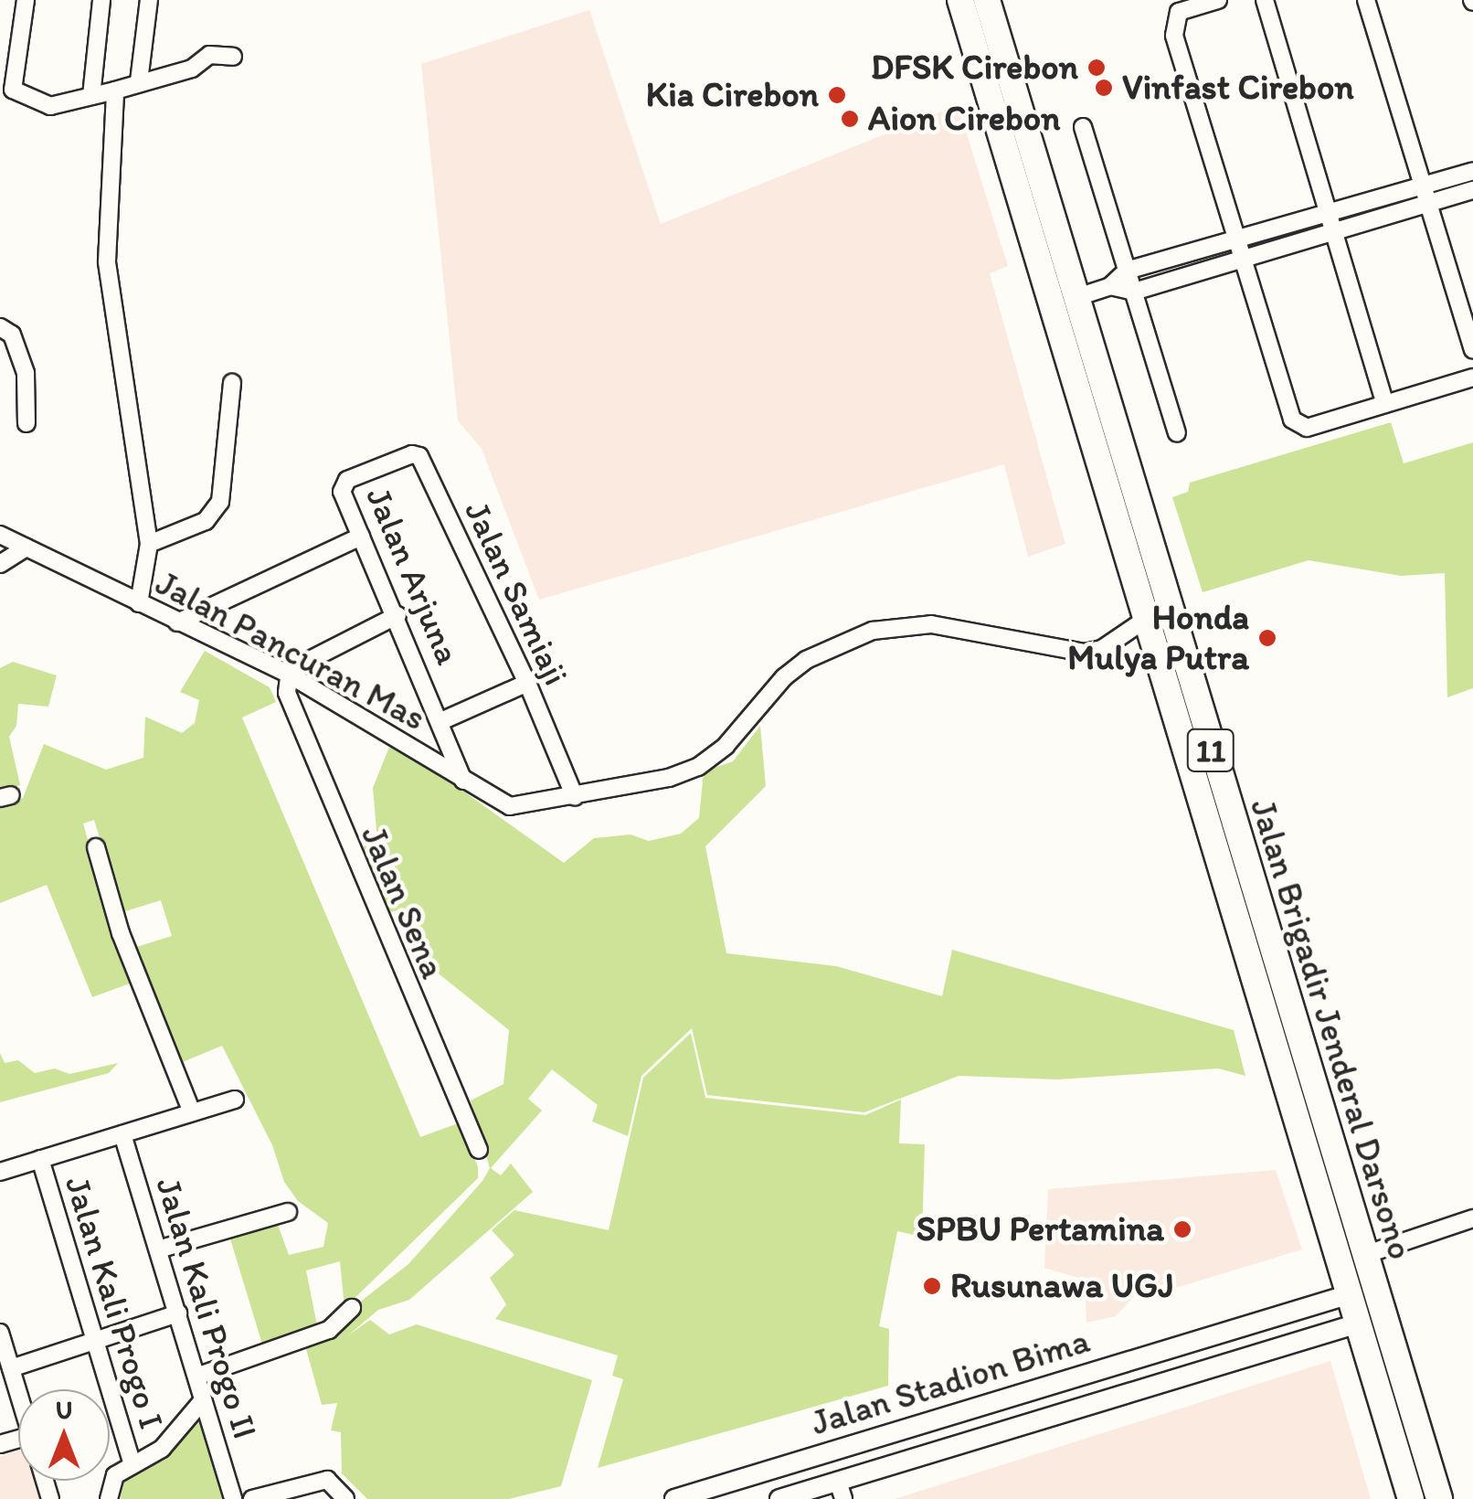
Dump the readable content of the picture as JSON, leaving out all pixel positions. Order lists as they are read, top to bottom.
{
  "streets": {
    "highway": ["11", "Jalan Brigadir Jenderal Darsono"],
    "street": [
      "Jalan Arjuna",
      "Jalan Samiaji",
      "Jalan Pancuran Mas",
      "Jalan Sena",
      "Jalan Kali Progo I",
      "Jalan Kali Progo II",
      "Jalan Stadion Bima"
    ]
  },
  "crossings": [
    ["Jalan Arjuna", "Jalan Samiaji"],
    ["Jalan Arjuna", "Jalan Pancuran Mas"],
    ["Jalan Samiaji", "Jalan Pancuran Mas"],
    ["Jalan Pancuran Mas", "Jalan Sena"],
    ["Jalan Pancuran Mas", "Jalan Brigadir Jenderal Darsono"],
    ["Jalan Brigadir Jenderal Darsono", "Jalan Stadion Bima"]
  ],
  "places": [
    "DFSK Cirebon",
    "Vinfast Cirebon",
    "Kia Cirebon",
    "Aion Cirebon",
    "Honda Mulya Putra",
    "SPBU Pertamina",
    "Rusunawa UGJ"
  ],
  "north": "top"
}
